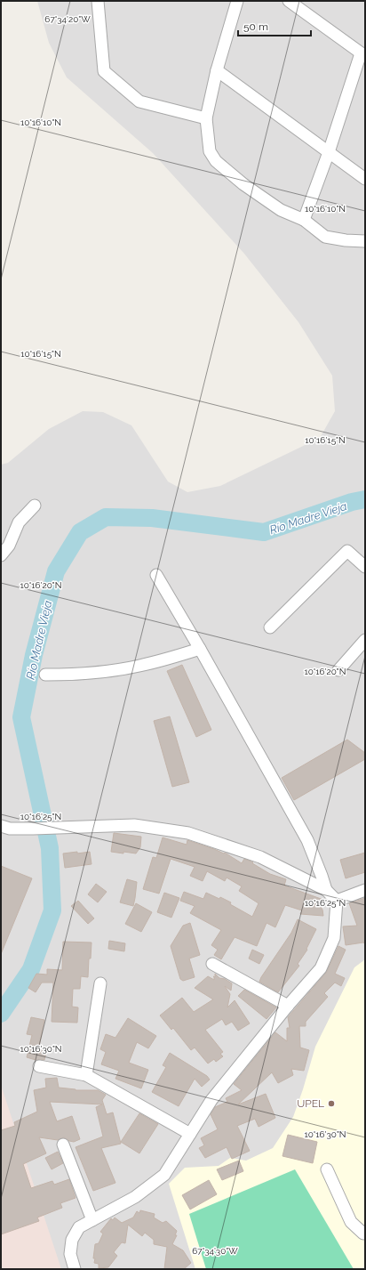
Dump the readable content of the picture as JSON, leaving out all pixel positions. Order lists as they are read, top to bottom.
{
  "water": ["Río Madre Vieja"],
  "places": ["UPEL"],
  "scale_bar": "50 m",
  "coordinates": [
    "67°34'20\"W",
    "10°16'10\"N",
    "10°16'15\"N",
    "10°16'20\"N",
    "10°16'25\"N",
    "10°16'30\"N",
    "67°34'30\"W"
  ]
}
